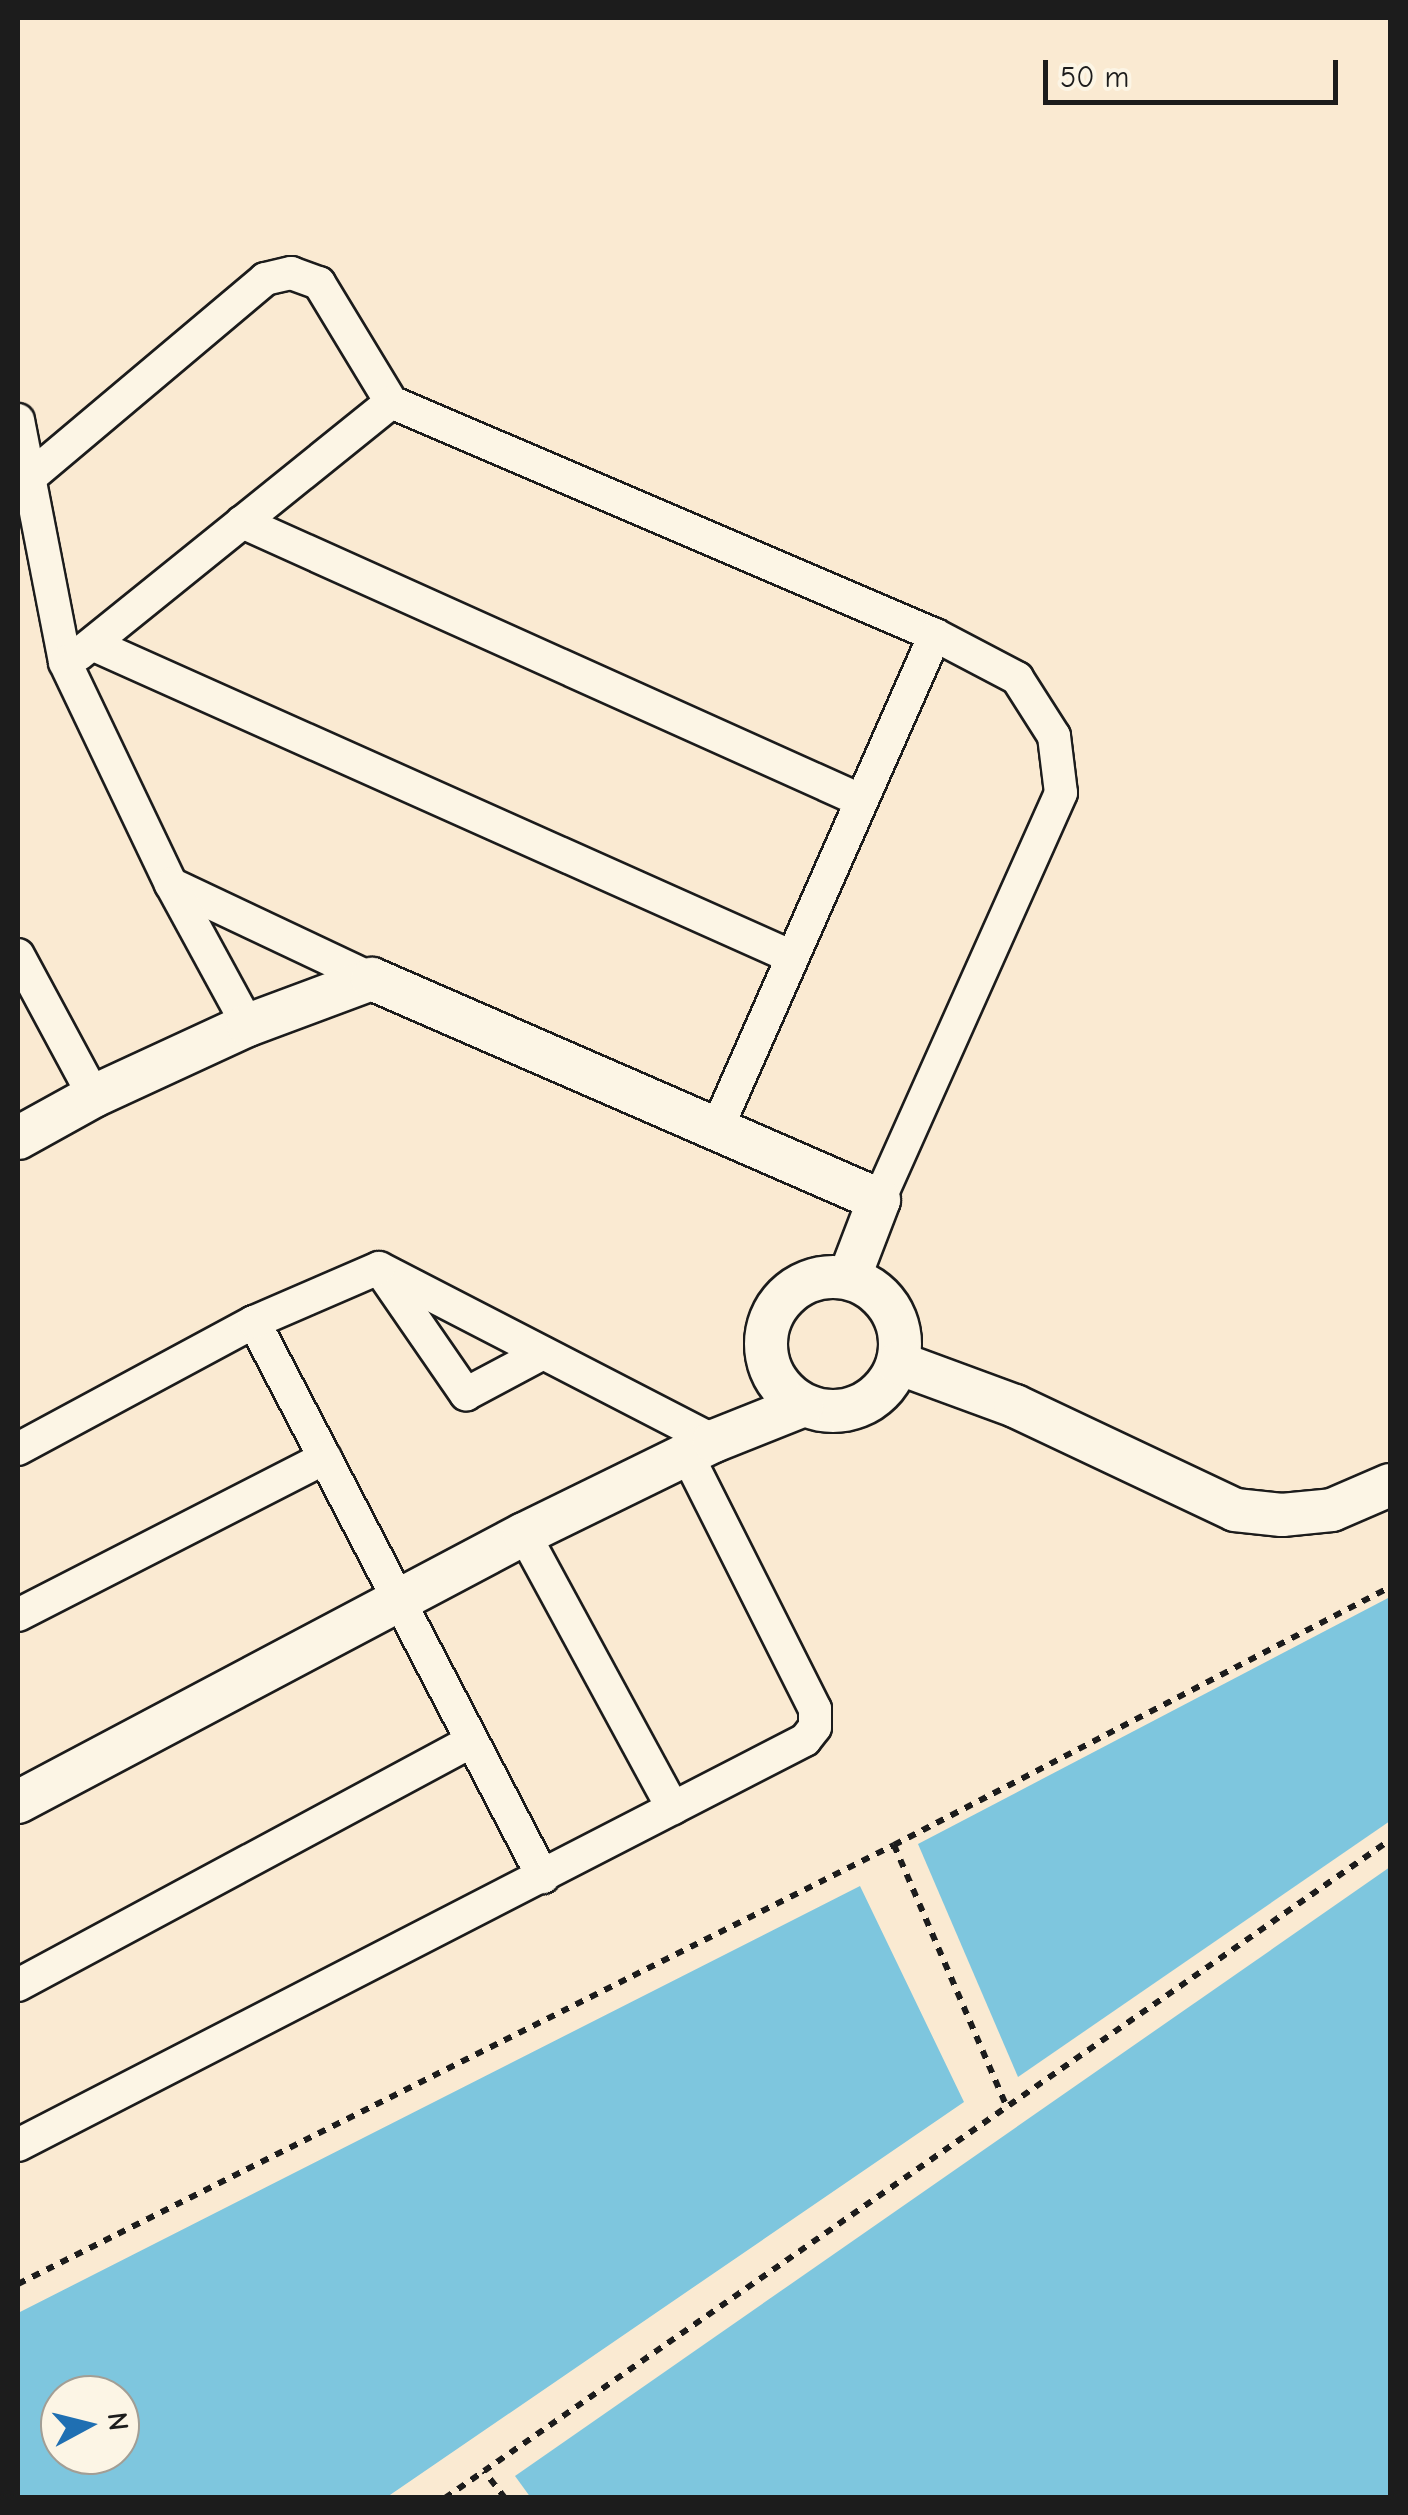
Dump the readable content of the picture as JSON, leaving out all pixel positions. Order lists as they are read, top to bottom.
{
  "scale_bar": "50 m",
  "north": "right"
}
